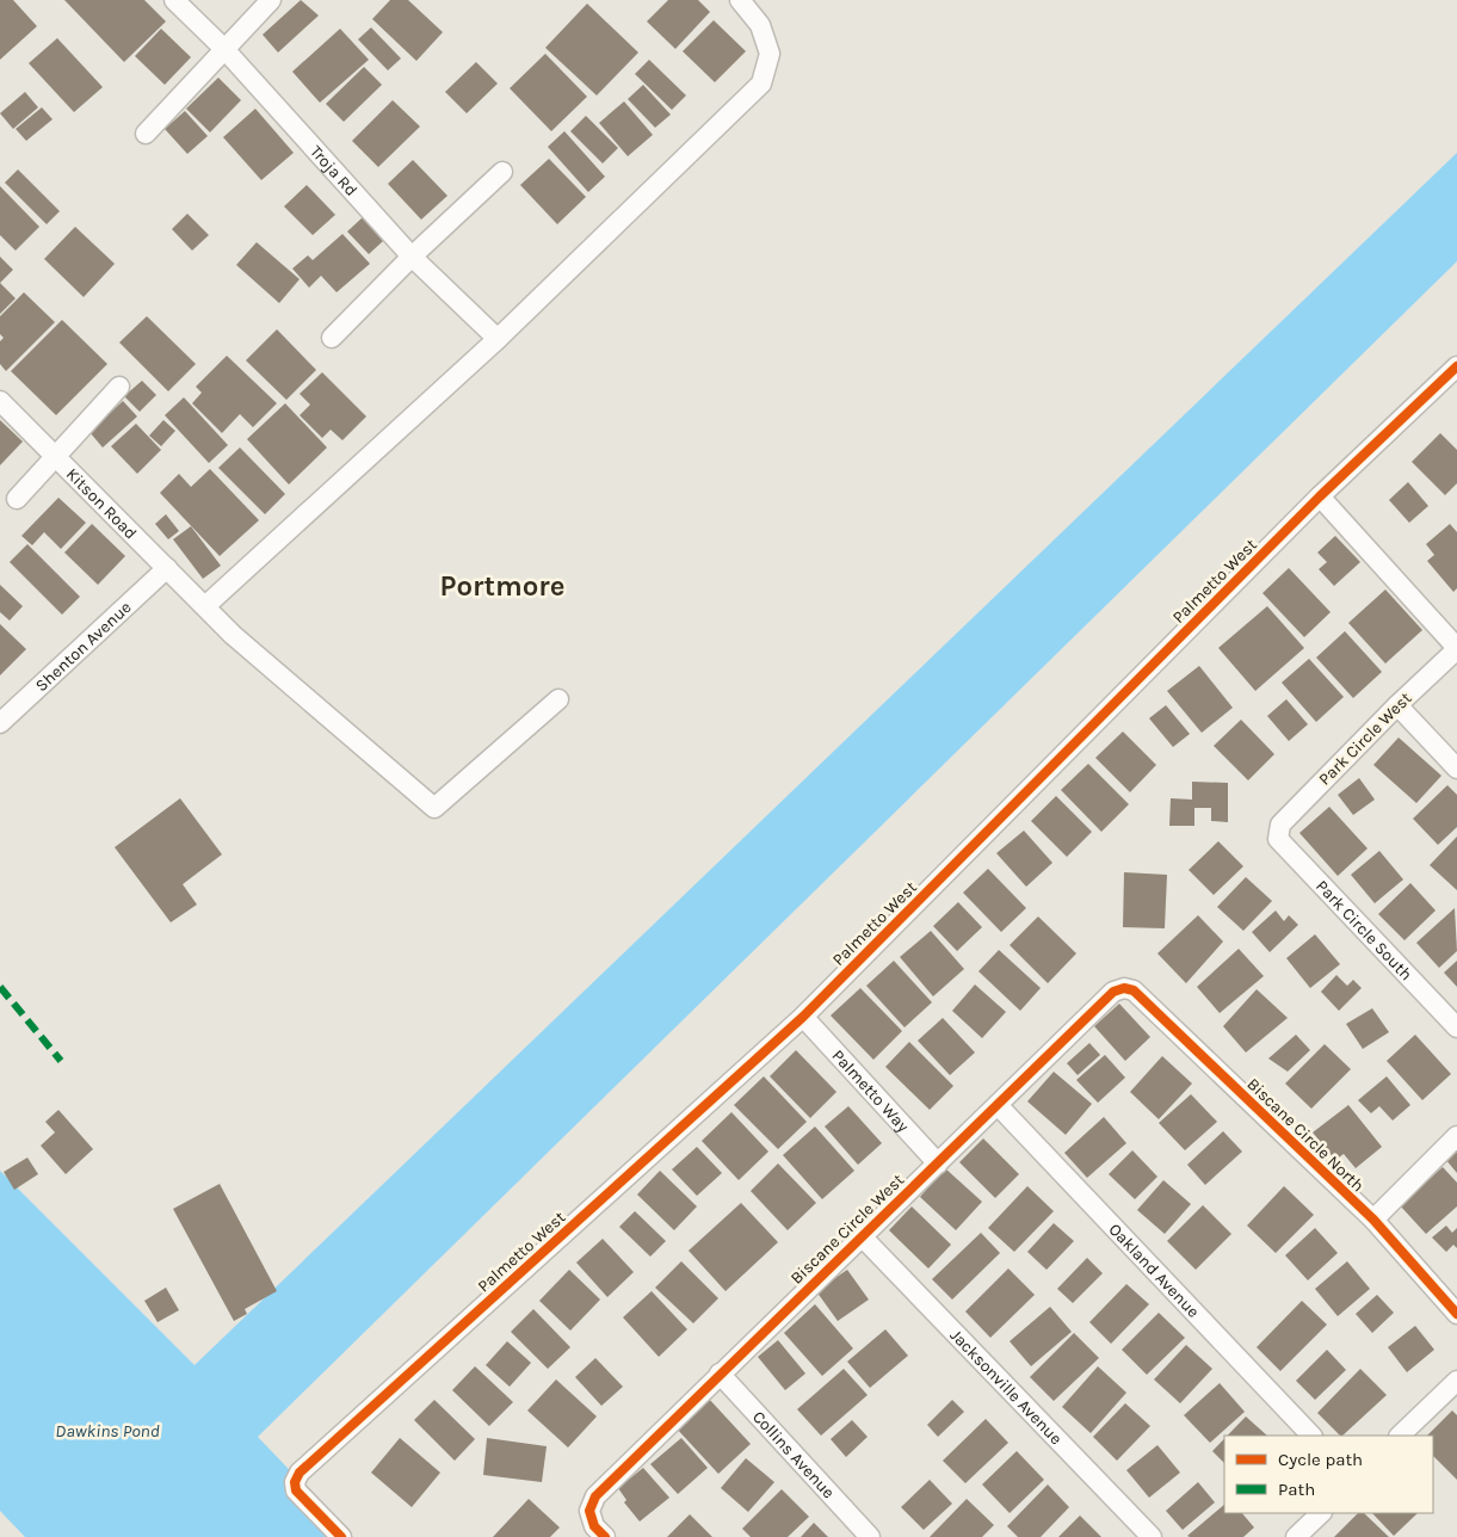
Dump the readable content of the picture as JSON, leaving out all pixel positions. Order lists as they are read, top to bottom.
{
  "streets": {
    "street": [
      "Troja Rd",
      "Kitson Road",
      "Palmetto West",
      "Shenton Avenue",
      "Park Circle West",
      "Park Circle South",
      "Palmetto Way",
      "Biscane Circle North",
      "Biscane Circle West",
      "Oakland Avenue",
      "Jacksonville Avenue",
      "Collins Avenue"
    ]
  },
  "crossings": [
    ["Kitson Road", "Shenton Avenue"],
    ["Palmetto West", "Palmetto Way"],
    ["Park Circle West", "Park Circle South"],
    ["Palmetto Way", "Biscane Circle West"],
    ["Biscane Circle North", "Biscane Circle West"],
    ["Biscane Circle West", "Oakland Avenue"],
    ["Biscane Circle West", "Jacksonville Avenue"],
    ["Biscane Circle West", "Collins Avenue"]
  ],
  "districts": ["Portmore"],
  "water": ["Dawkins Pond"],
  "legend": ["Cycle path", "Path"]
}
